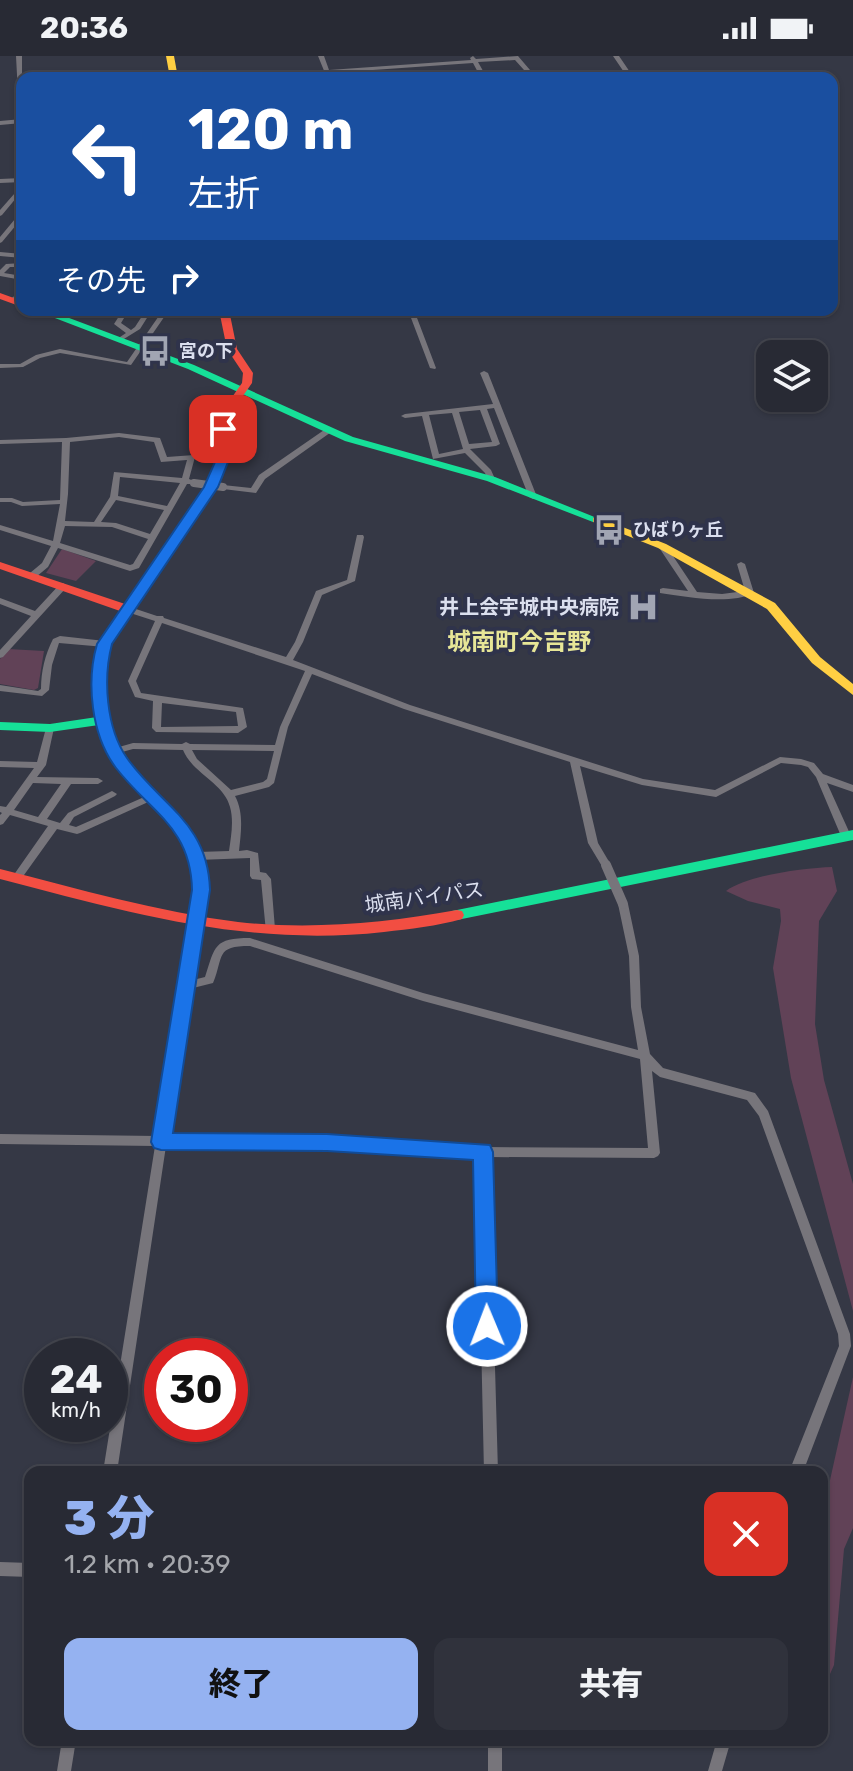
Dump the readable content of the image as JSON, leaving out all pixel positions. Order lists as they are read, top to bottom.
{
  "streets": {
    "main road": ["城南バイパス"]
  },
  "districts": ["城南町今吉野"],
  "places": {
    "bus stop": ["宮の下", "ひばりヶ丘"],
    "hospital": ["井上会宇城中央病院"]
  },
  "page": {
    "status": "20:36",
    "turn": ["120 m", "左折"],
    "then": "その先",
    "speed": "24 km/h",
    "limit": "30",
    "heading": ["3 分", "1.2 km · 20:39"],
    "buttons": ["終了", "共有"]
  }
}
